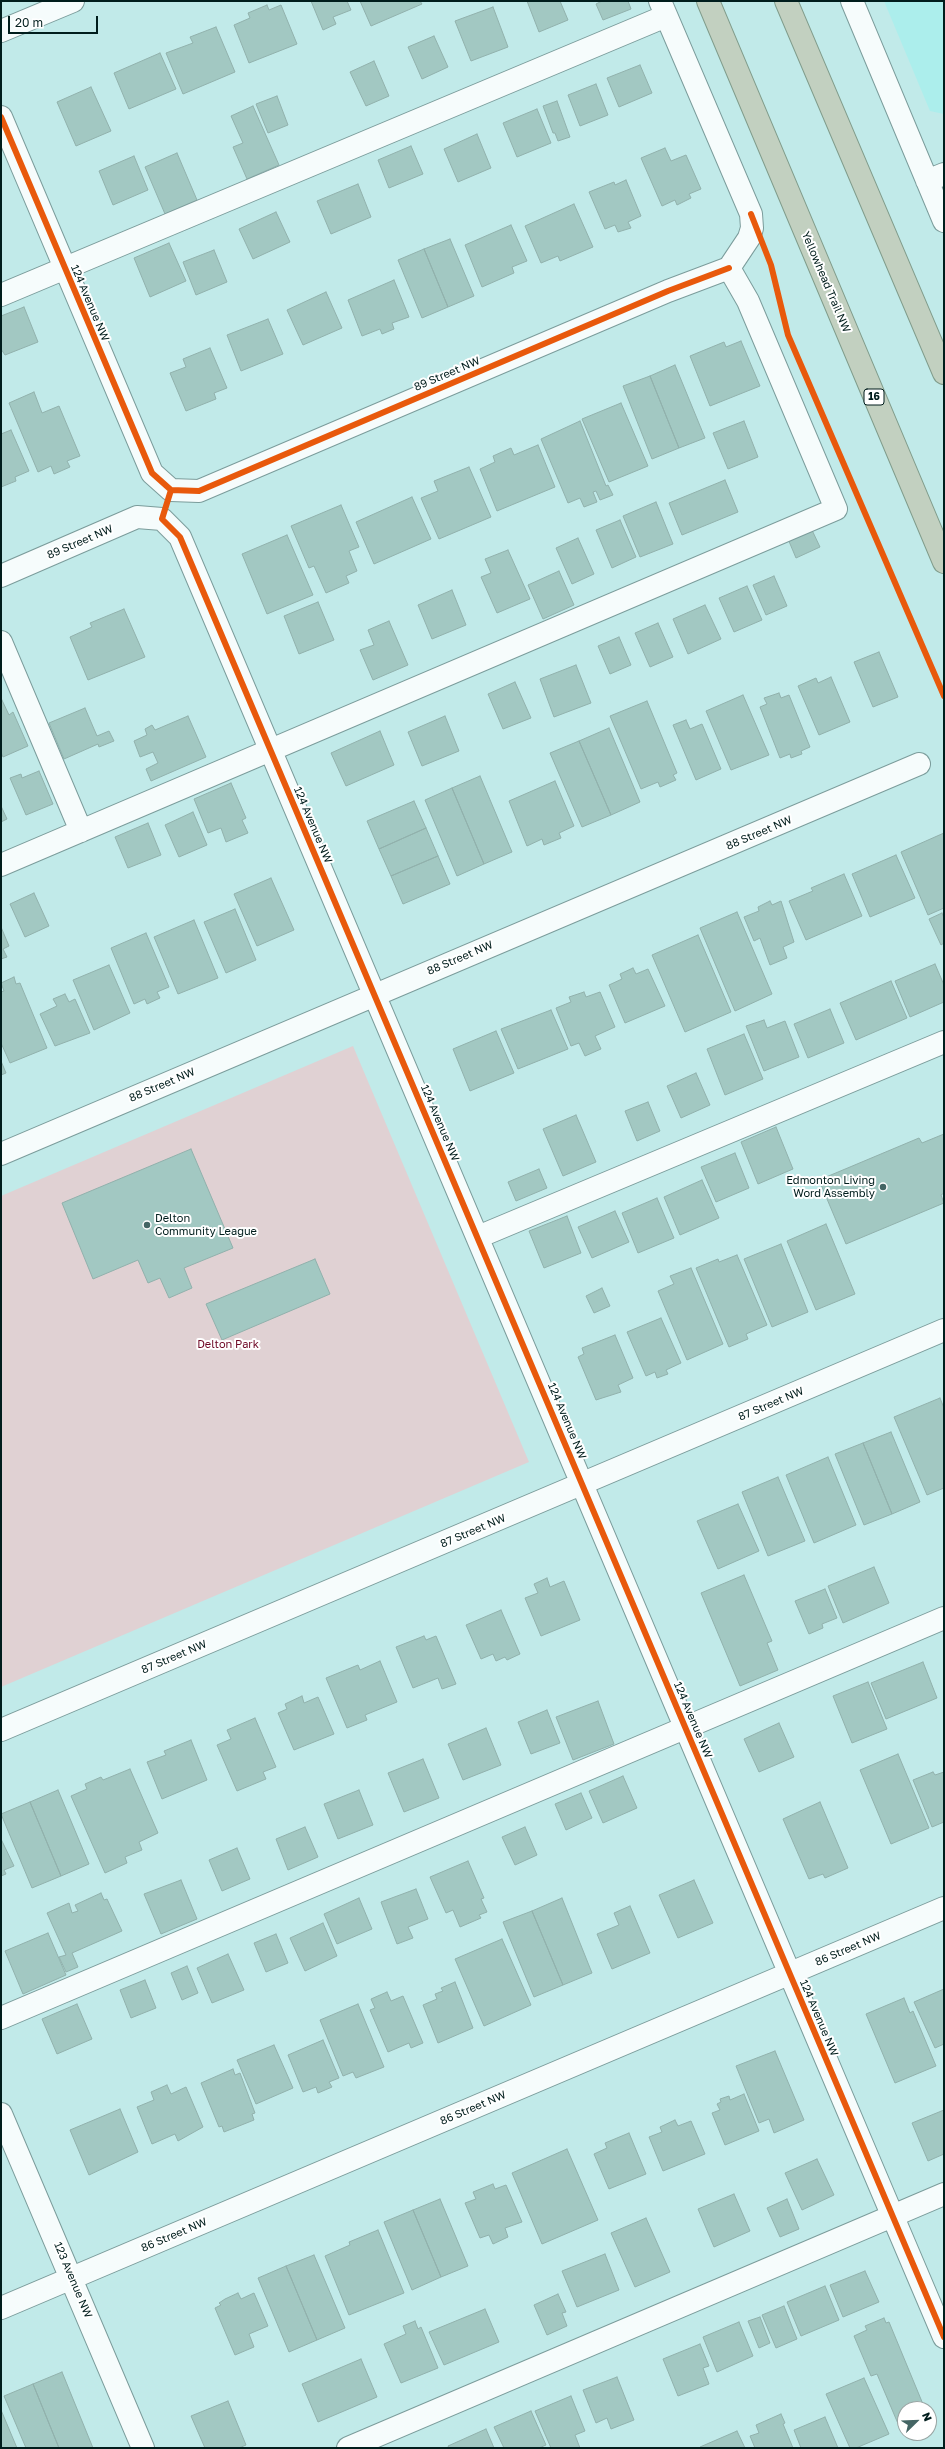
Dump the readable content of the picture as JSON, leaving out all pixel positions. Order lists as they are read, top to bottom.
{
  "streets": {
    "highway": ["Yellowhead Trail NW", "16"],
    "street": [
      "124 Avenue NW",
      "89 Street NW",
      "88 Street NW",
      "87 Street NW",
      "86 Street NW",
      "123 Avenue NW"
    ]
  },
  "crossings": [
    ["124 Avenue NW", "89 Street NW"],
    ["124 Avenue NW", "88 Street NW"],
    ["124 Avenue NW", "87 Street NW"],
    ["124 Avenue NW", "86 Street NW"],
    ["86 Street NW", "123 Avenue NW"]
  ],
  "parks": ["Delton Park"],
  "places": ["Edmonton Living Word Assembly", "Delton Community League"],
  "scale_bar": "20 m",
  "north": "top right"
}
